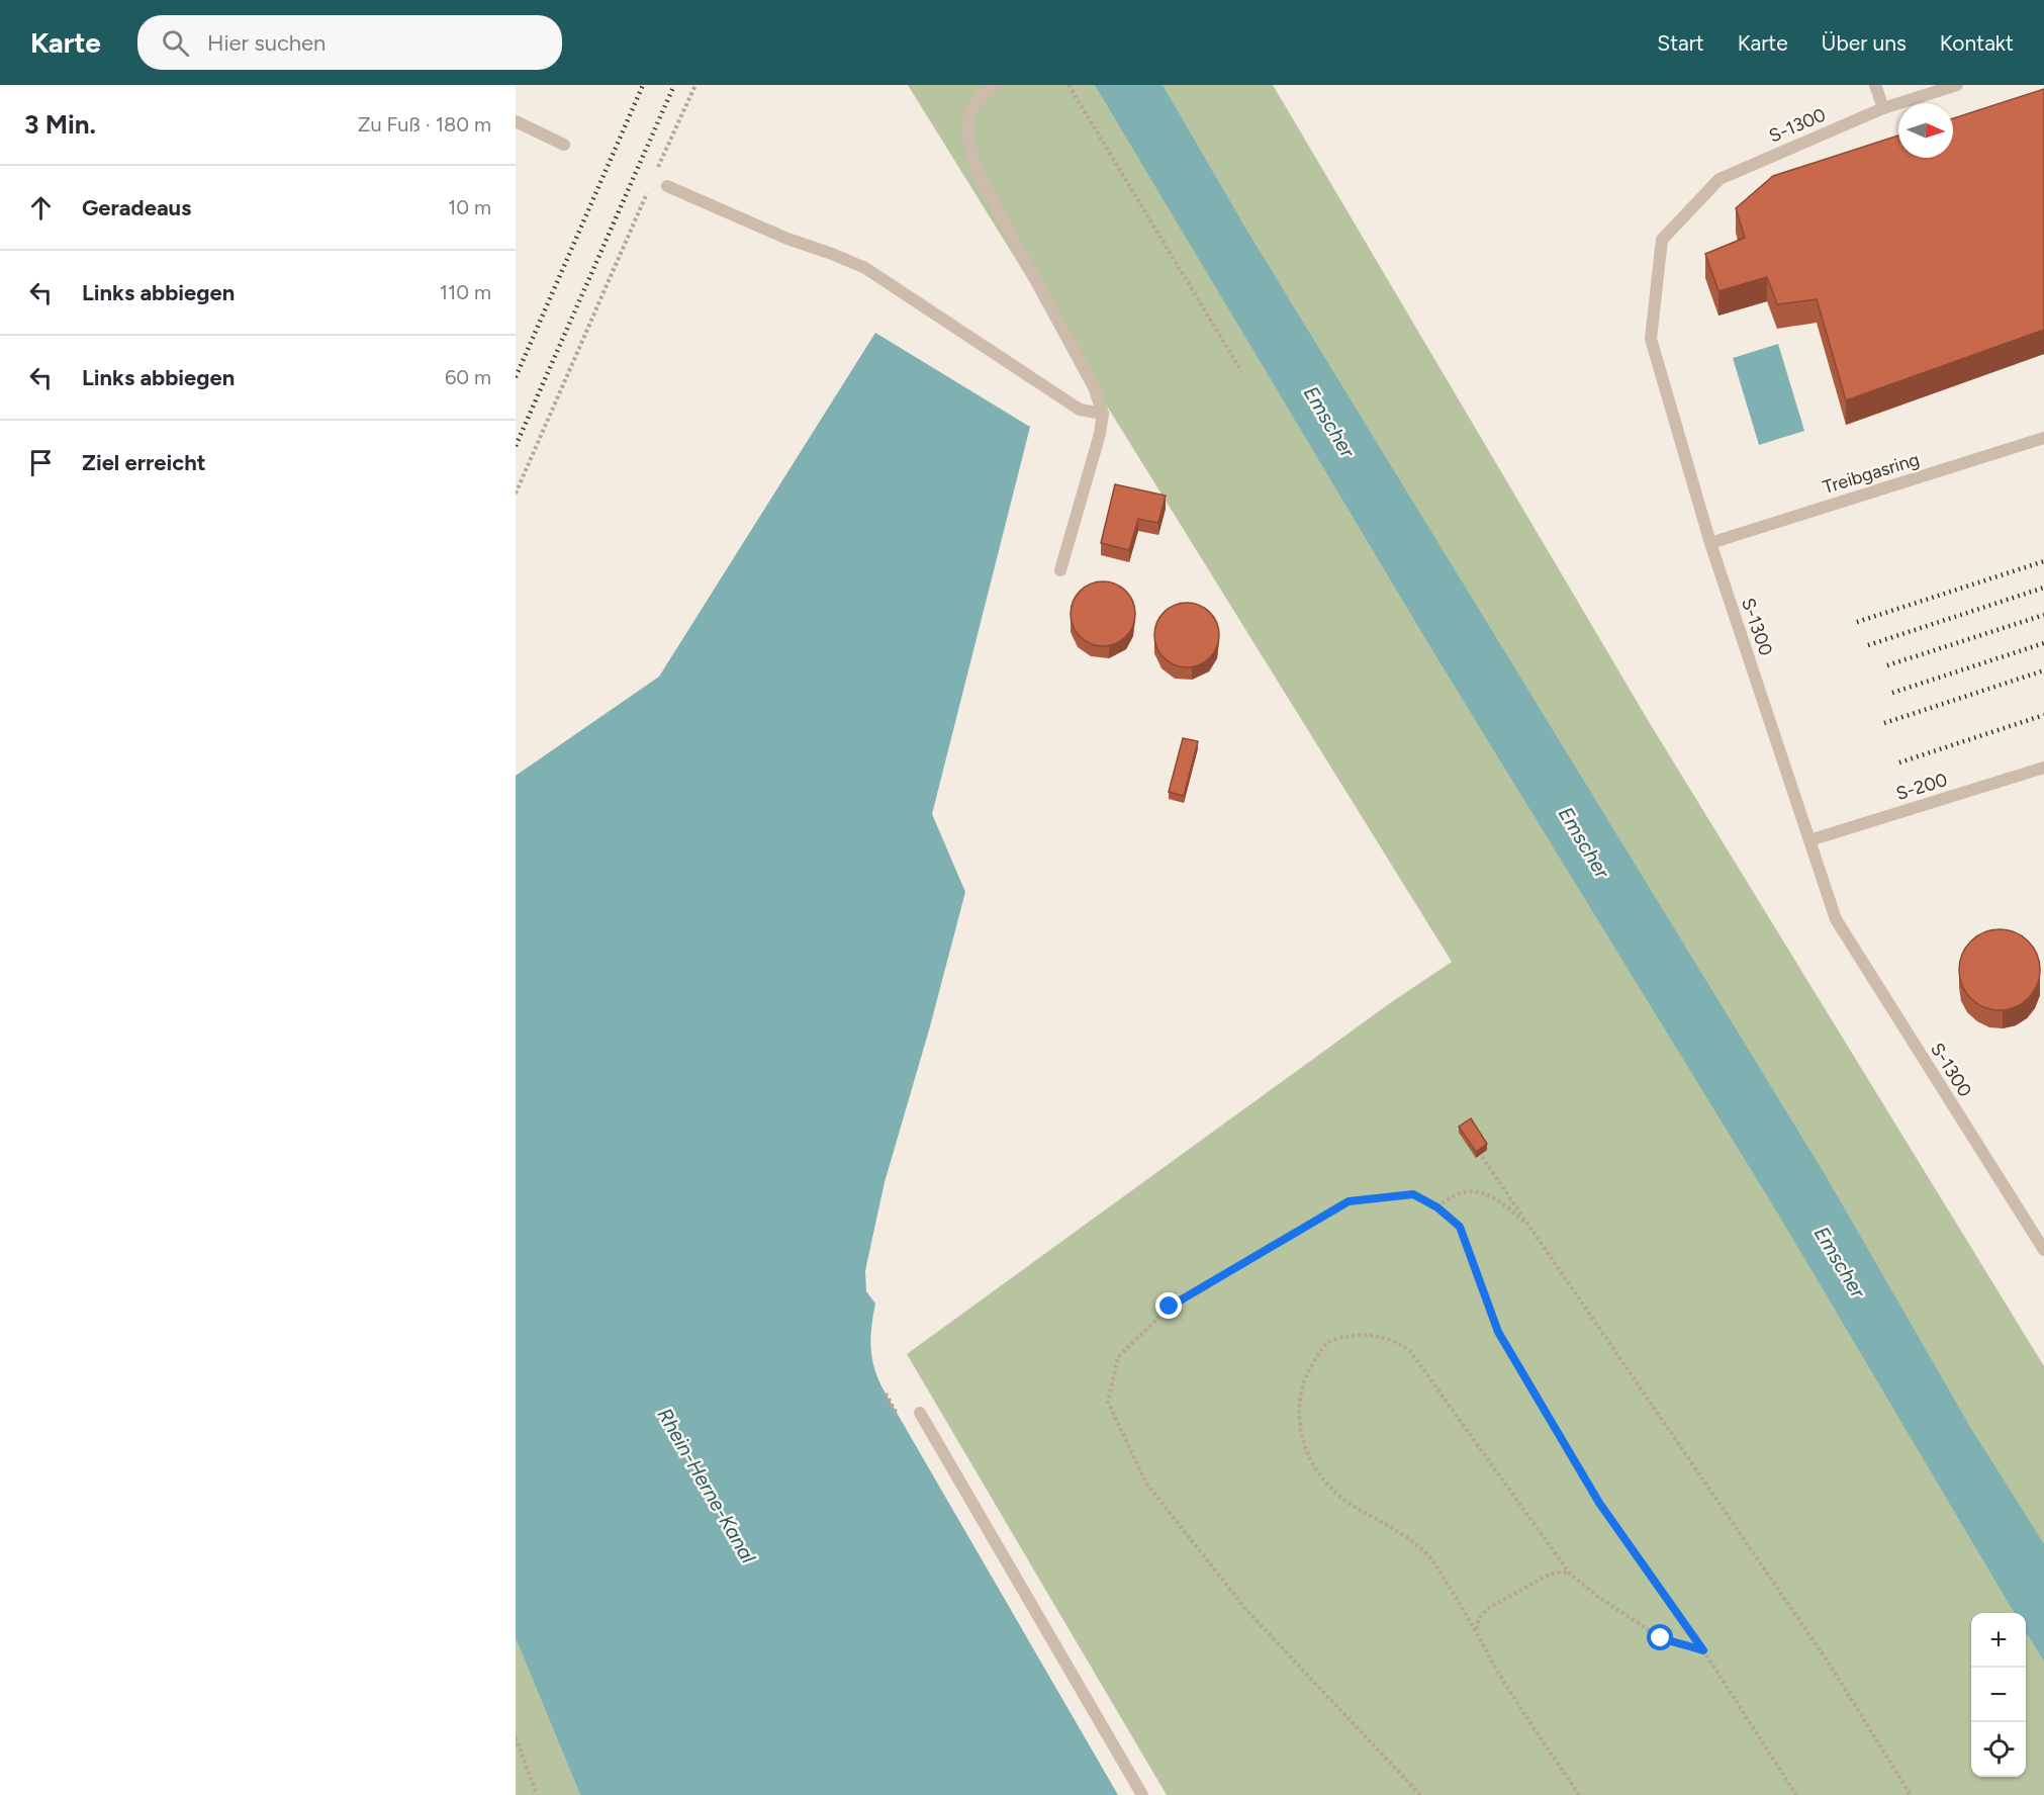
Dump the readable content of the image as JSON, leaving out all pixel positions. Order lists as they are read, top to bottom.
{
  "streets": {
    "lane": ["S-1300", "Treibgasring", "S-200"]
  },
  "crossings": [
    ["S-1300", "Treibgasring"],
    ["S-1300", "S-200"]
  ],
  "water": ["Emscher", "Rhein-Herne-Kanal"],
  "north": "right",
  "page": {
    "header": "Karte",
    "search": "Hier suchen",
    "nav": [
      "Start",
      "Karte",
      "Über uns",
      "Kontakt"
    ],
    "heading": ["3 Min.", "Zu Fuß · 180 m"],
    "list": [
      ["Geradeaus", "10 m"],
      ["Links abbiegen", "110 m"],
      ["Links abbiegen", "60 m"],
      "Ziel erreicht"
    ],
    "map_buttons": ["+", "−"]
  }
}
